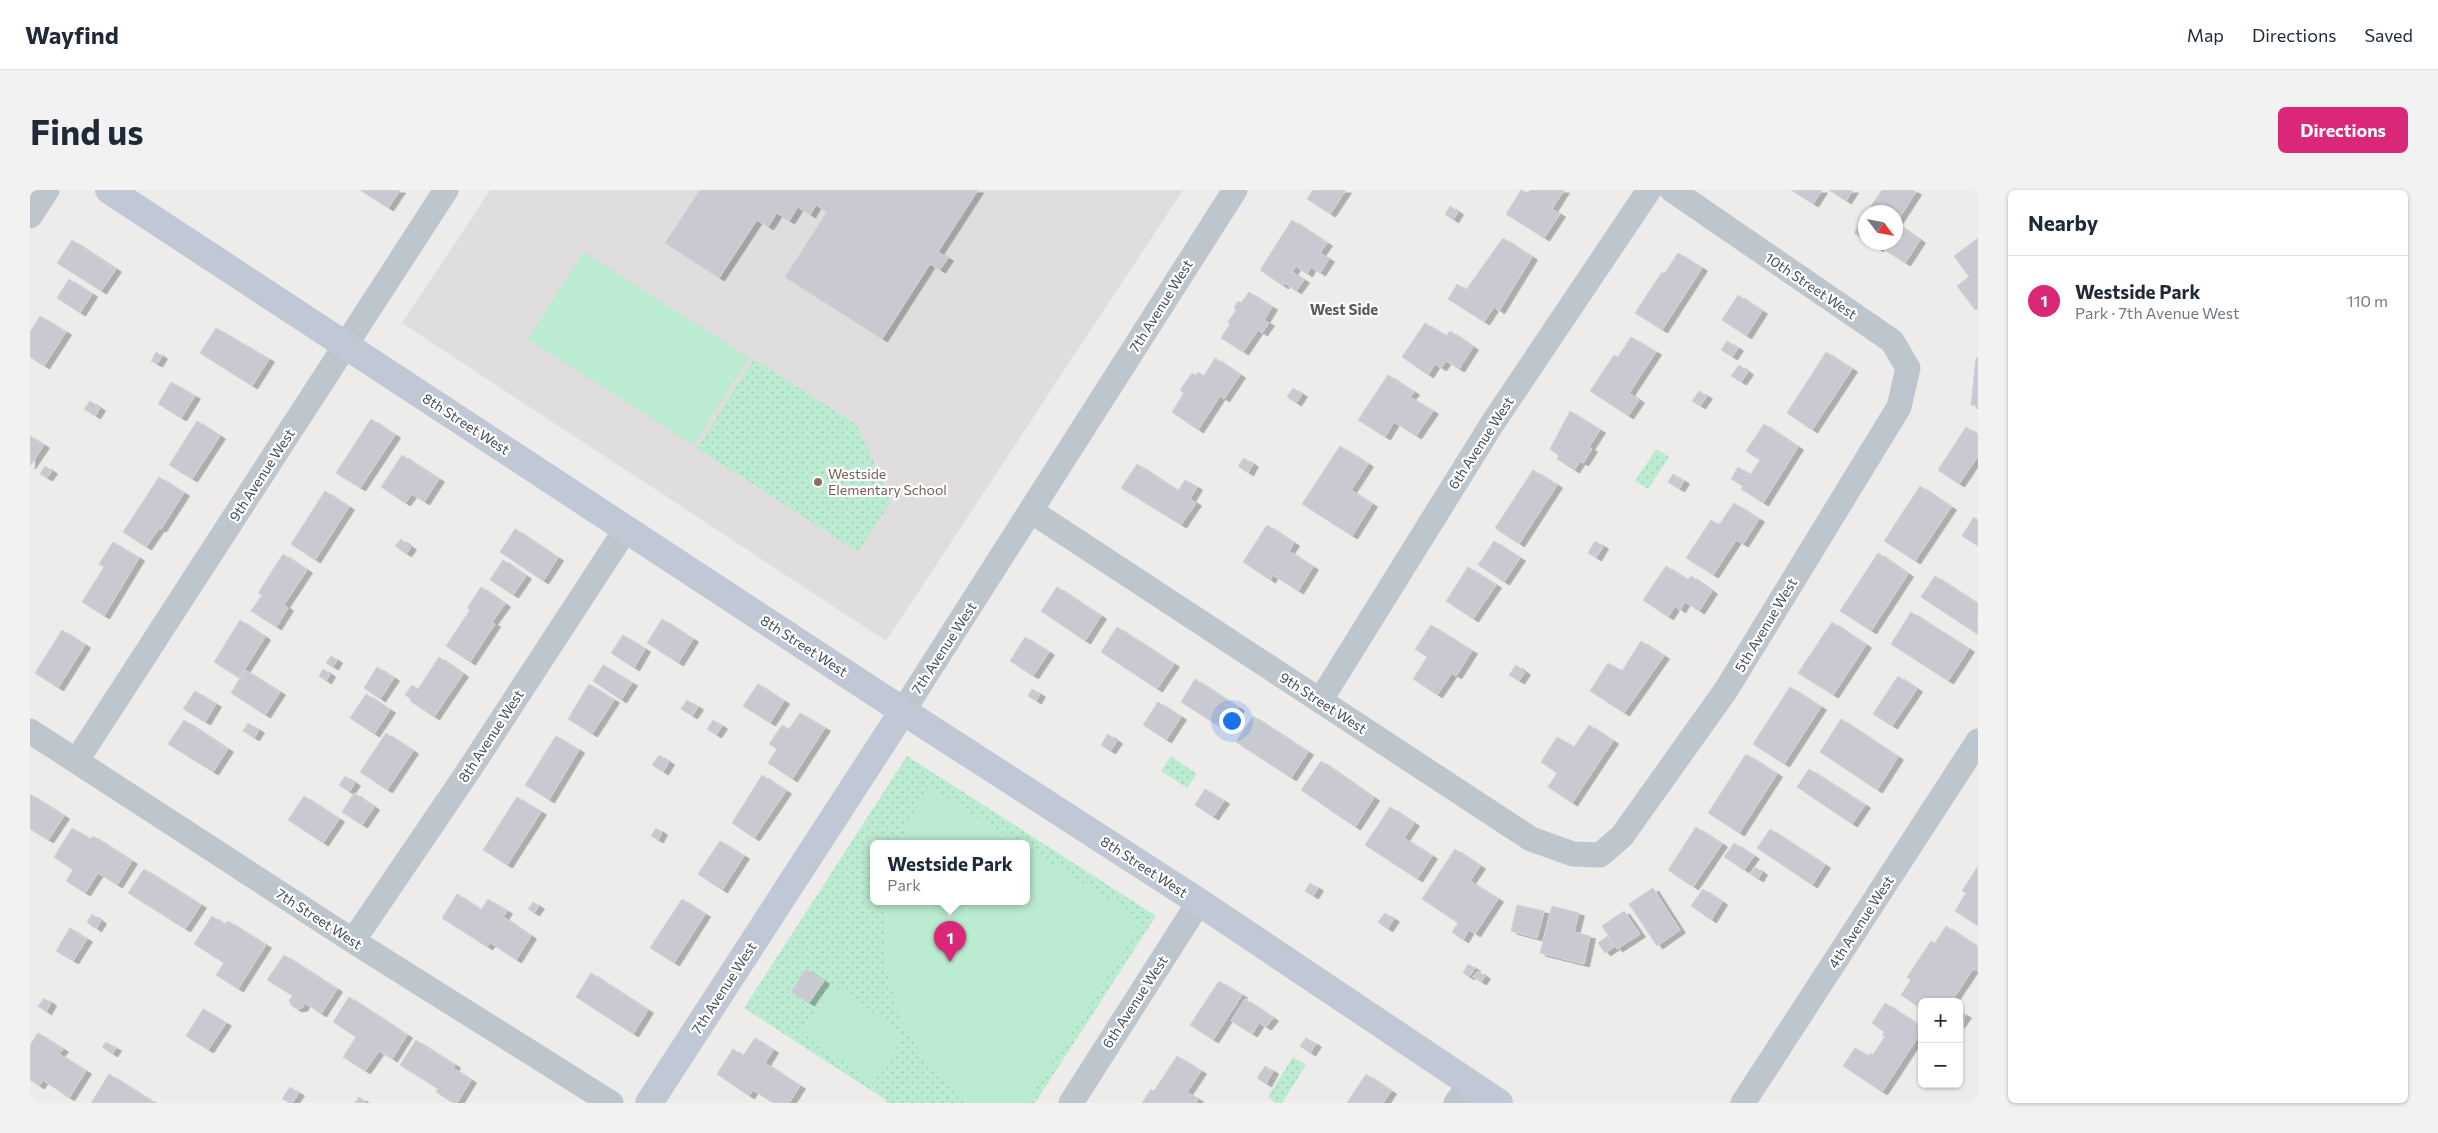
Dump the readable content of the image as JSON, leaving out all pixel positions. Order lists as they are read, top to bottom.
{
  "streets": {
    "street": [
      "10th Street West",
      "7th Avenue West",
      "8th Street West",
      "6th Avenue West",
      "9th Avenue West",
      "5th Avenue West",
      "9th Street West",
      "8th Avenue West",
      "7th Street West",
      "4th Avenue West"
    ]
  },
  "crossings": [
    ["10th Street West", "5th Avenue West"],
    ["7th Avenue West", "8th Street West"],
    ["7th Avenue West", "9th Street West"],
    ["8th Street West", "6th Avenue West"],
    ["8th Street West", "9th Avenue West"],
    ["8th Street West", "8th Avenue West"],
    ["6th Avenue West", "9th Street West"],
    ["9th Avenue West", "7th Street West"],
    ["5th Avenue West", "9th Street West"],
    ["8th Avenue West", "7th Street West"]
  ],
  "districts": ["West Side"],
  "places": ["Westside Elementary School"],
  "north": "bottom right",
  "page": {
    "header": "Wayfind",
    "nav": ["Map", "Directions", "Saved"],
    "buttons": "Directions",
    "title": "Find us",
    "heading": "Nearby",
    "list": [
      {
        "mark": "1",
        "name": "Westside Park",
        "note": "Park · 7th Avenue West",
        "value": "110 m"
      }
    ],
    "popup": ["Westside Park", "Park"],
    "pins": "1",
    "map_buttons": ["+", "−"]
  }
}
